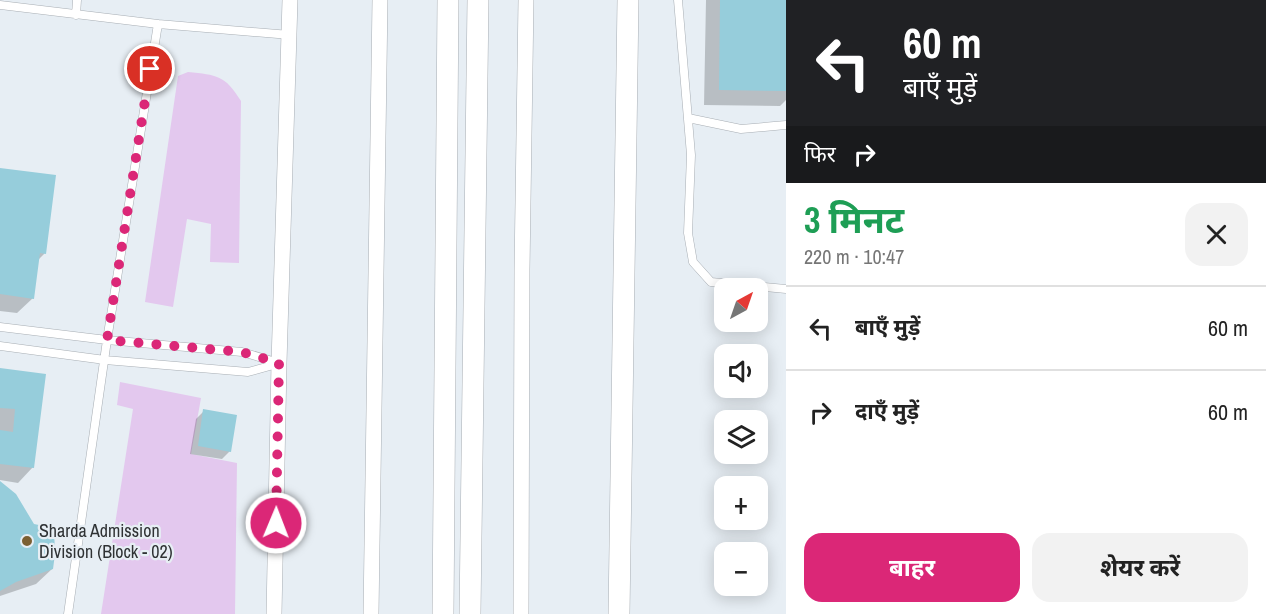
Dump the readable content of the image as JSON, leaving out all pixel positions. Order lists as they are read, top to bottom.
{
  "places": ["Sharda Admission Division (Block - 02)"],
  "north": "top right",
  "page": {
    "turn": ["60 m", "बाएँ मुड़ें"],
    "then": "फिर",
    "heading": ["3 मिनट", "220 m · 10:47"],
    "map_buttons": ["+", "−"],
    "list": [
      {
        "name": "बाएँ मुड़ें",
        "value": "60 m"
      },
      {
        "name": "दाएँ मुड़ें",
        "value": "60 m"
      }
    ],
    "buttons": ["बाहर", "शेयर करें"]
  }
}
